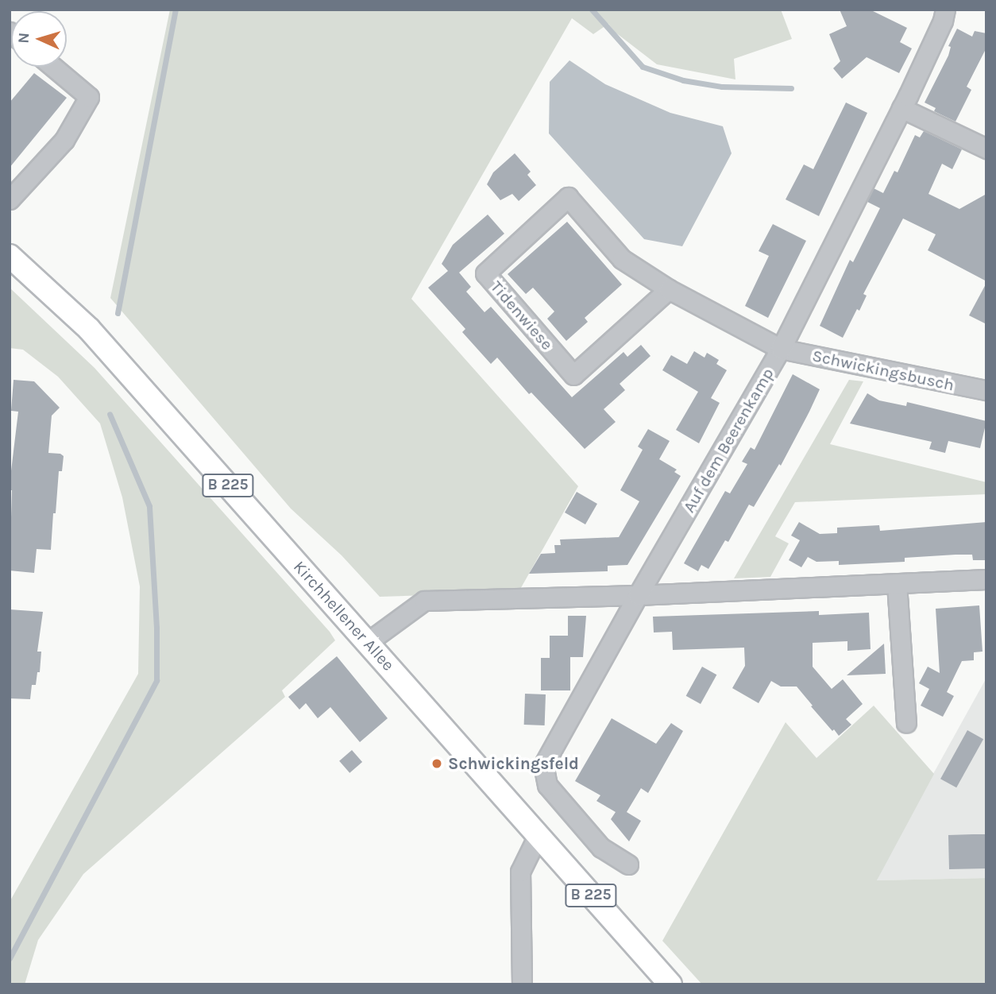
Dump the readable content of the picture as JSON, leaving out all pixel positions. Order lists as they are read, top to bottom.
{
  "streets": {
    "main road": ["B 225", "Kirchhellener Allee"],
    "street": ["Tidenwiese", "Schwickingsbusch", "Auf dem Beerenkamp"]
  },
  "crossings": [
    ["Tidenwiese", "Schwickingsbusch"],
    ["Tidenwiese", "Auf dem Beerenkamp"],
    ["Schwickingsbusch", "Auf dem Beerenkamp"]
  ],
  "places": ["Schwickingsfeld"],
  "north": "left"
}
